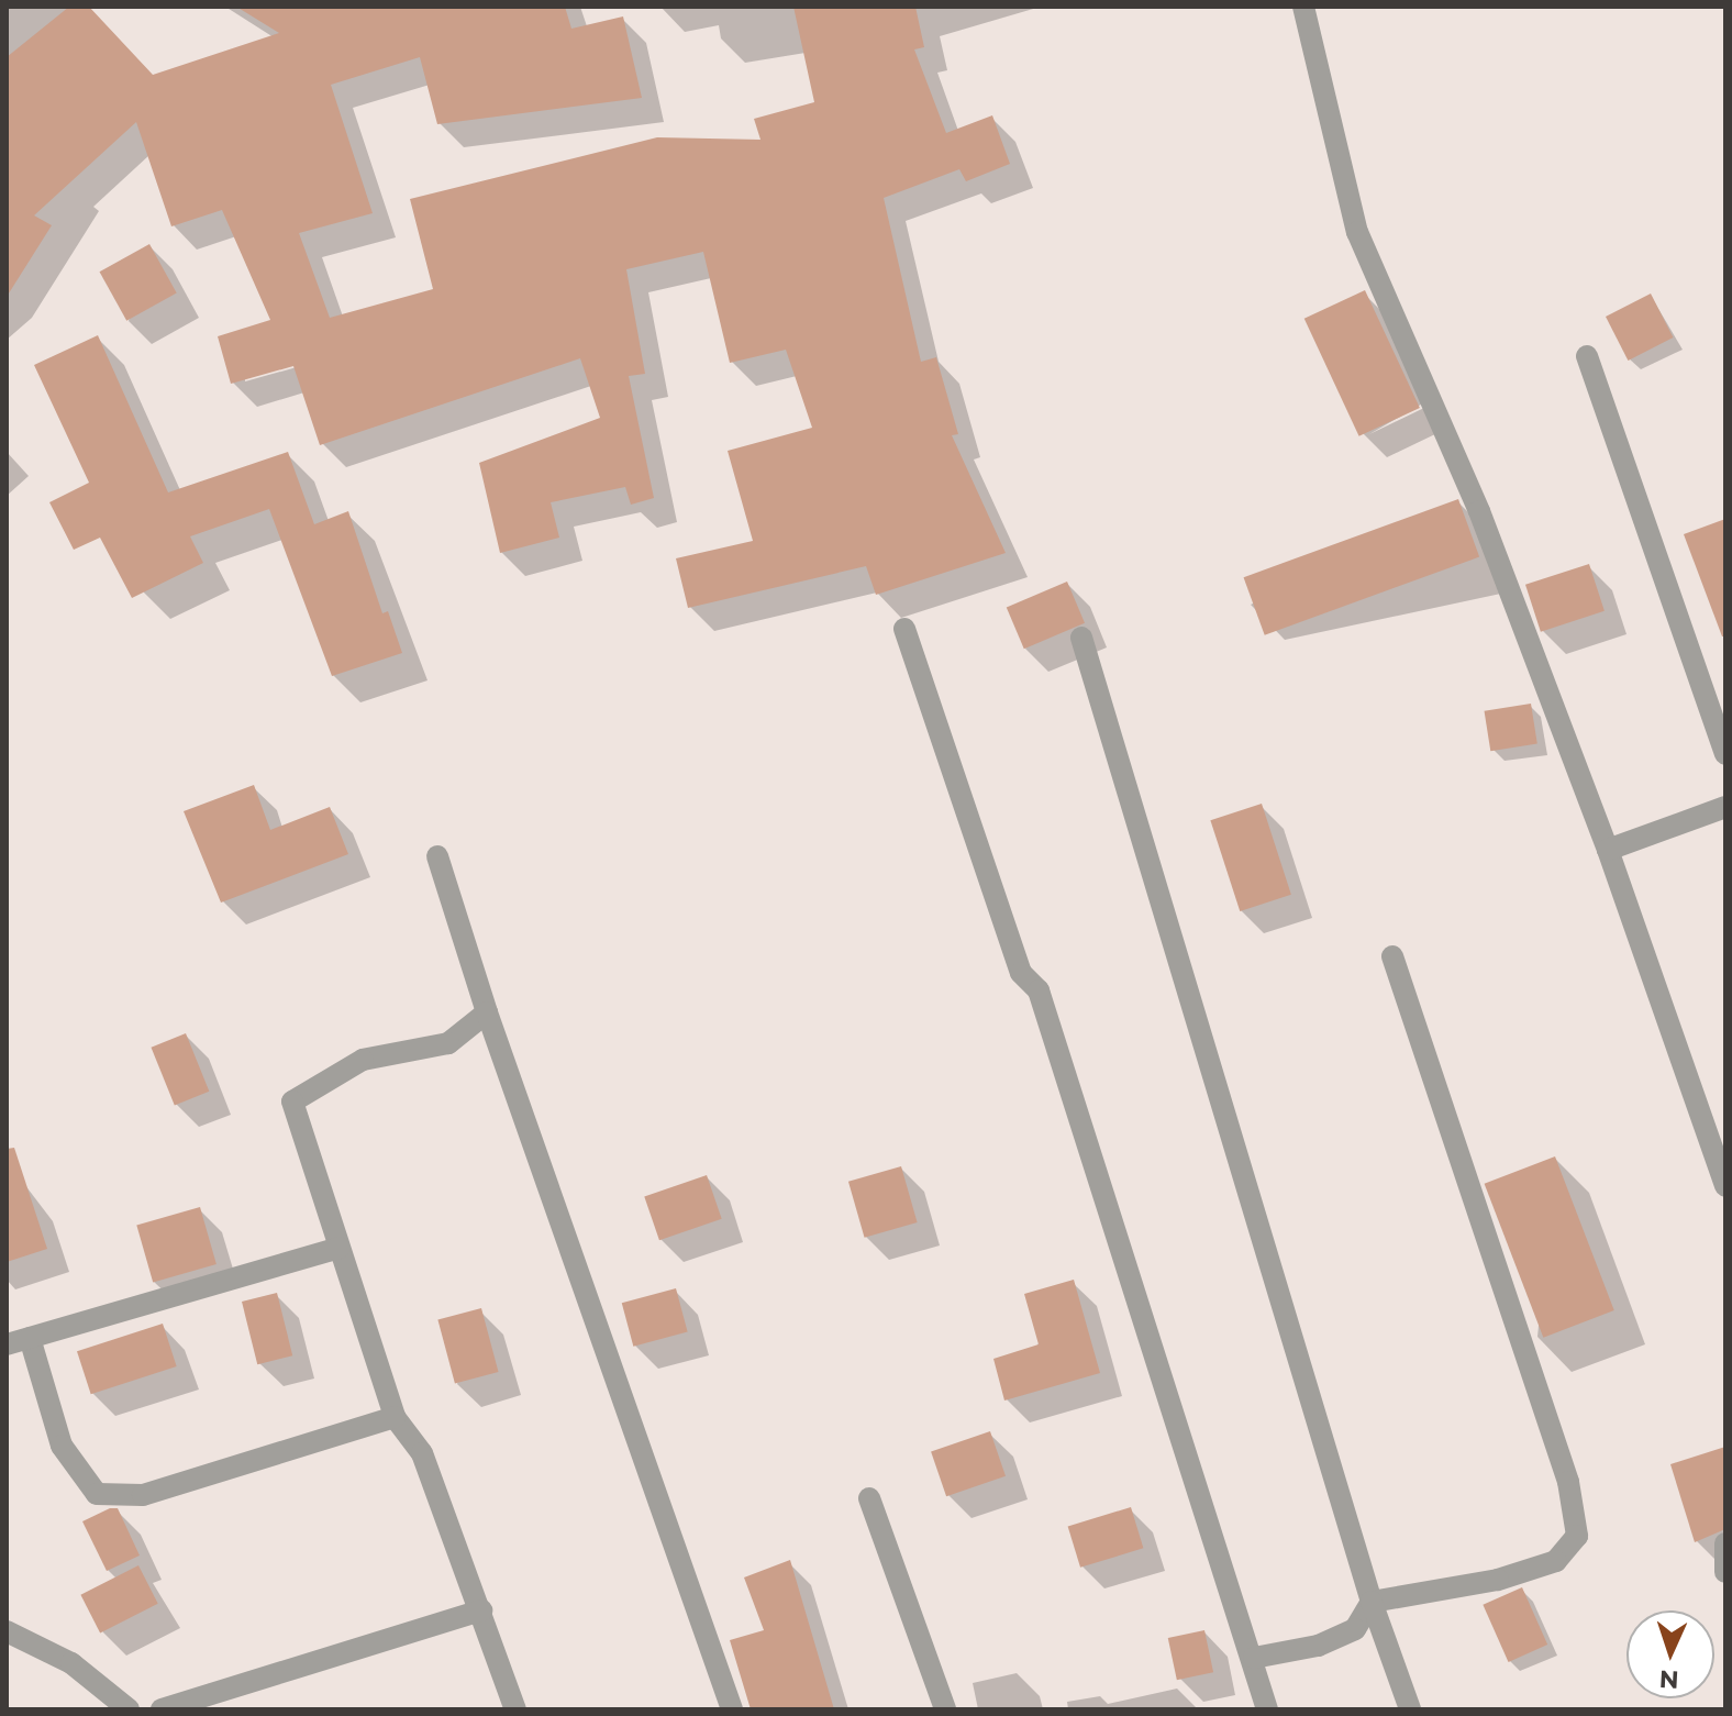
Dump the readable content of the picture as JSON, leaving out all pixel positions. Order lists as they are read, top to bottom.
{
  "north": "bottom"
}
